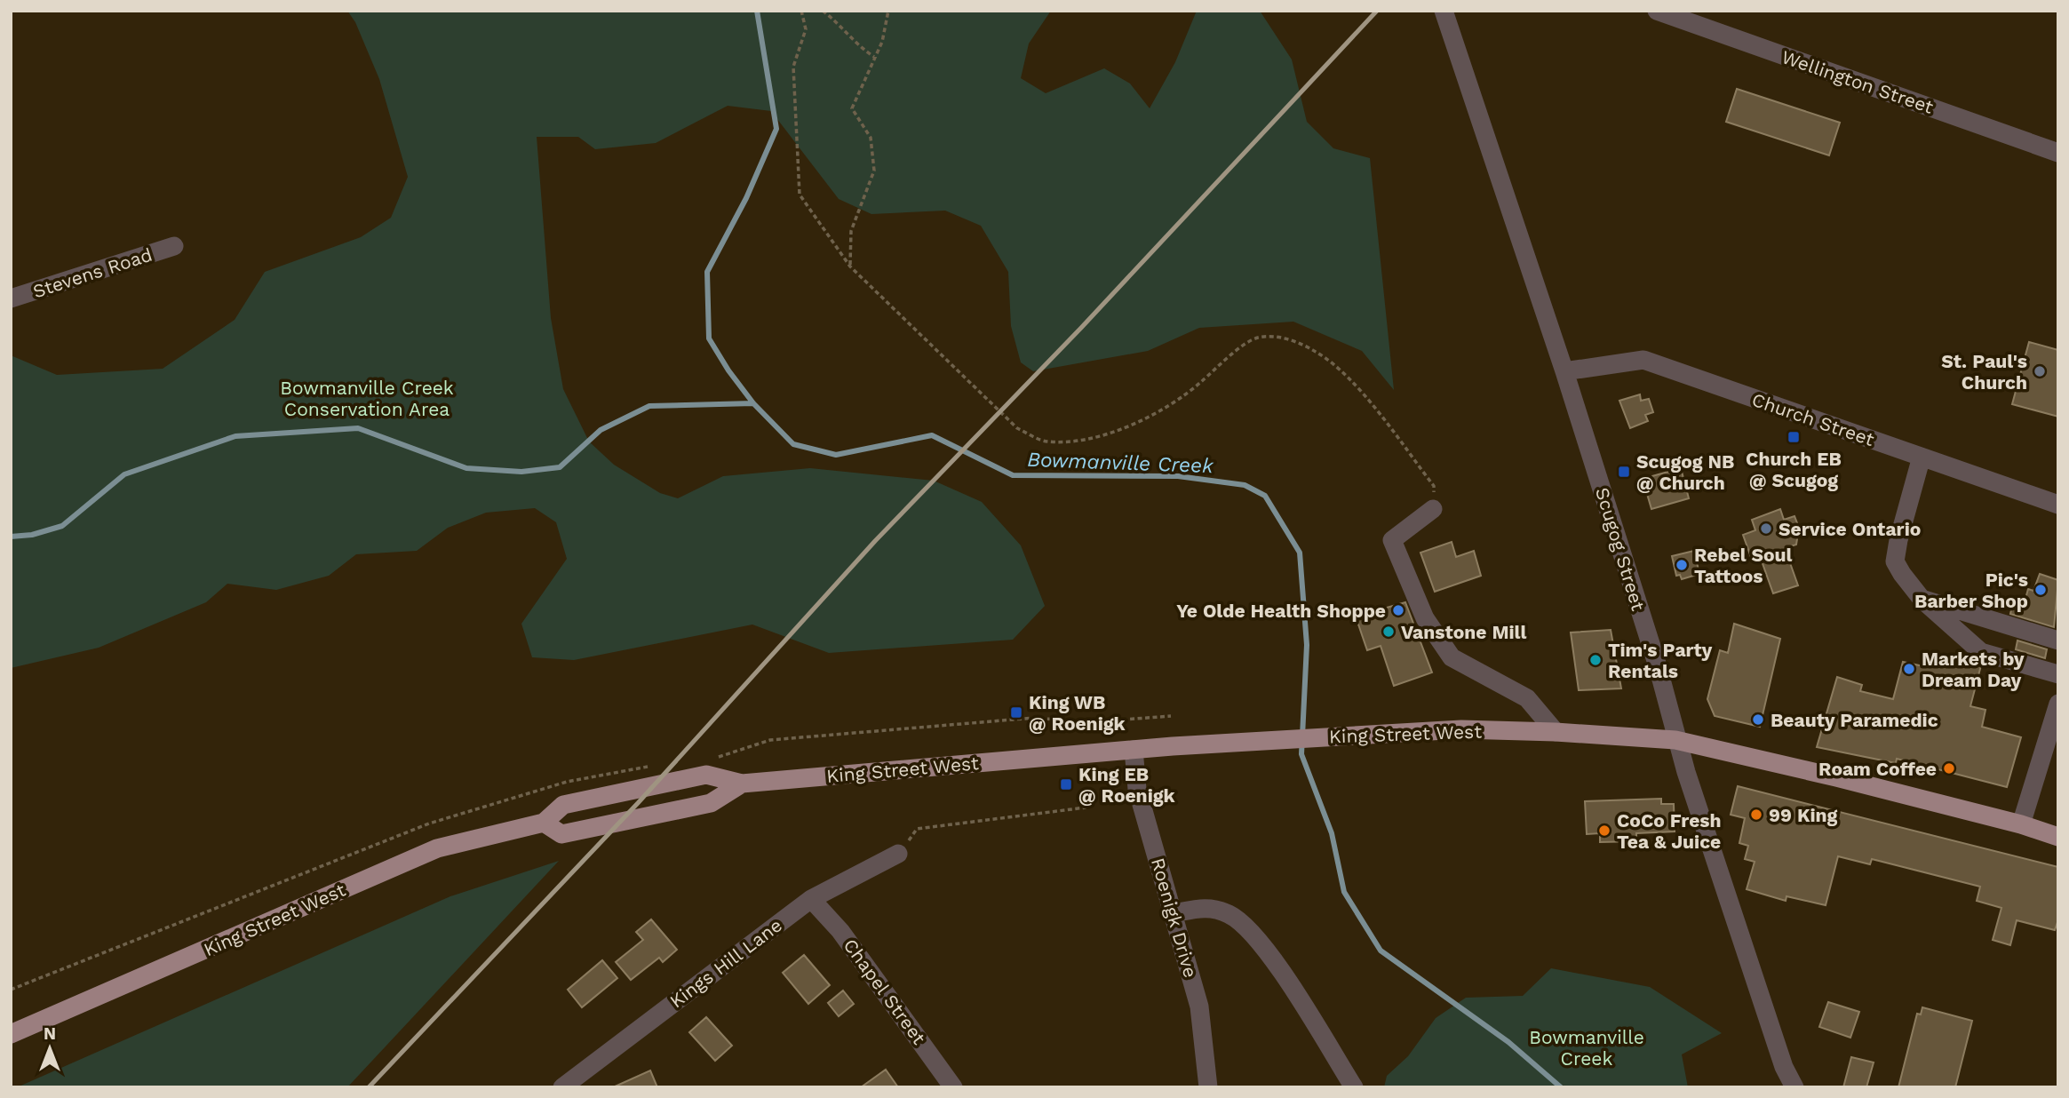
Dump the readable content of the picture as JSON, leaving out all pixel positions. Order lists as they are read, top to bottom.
{
  "streets": {
    "main road": ["King Street West"],
    "street": [
      "Wellington Street",
      "Stevens Road",
      "Church Street",
      "Scugog Street",
      "Roenigk Drive",
      "Kings Hill Lane",
      "Chapel Street"
    ]
  },
  "crossings": [
    ["Church Street", "Scugog Street"],
    ["Scugog Street", "King Street West"],
    ["King Street West", "Roenigk Drive"],
    ["Kings Hill Lane", "Chapel Street"]
  ],
  "water": ["Bowmanville Creek"],
  "parks": ["Bowmanville Creek Conservation Area", "Bowmanville Creek"],
  "places": {
    "other": [
      "St. Paul's Church",
      "Service Ontario",
      "Rebel Soul Tattoos",
      "Pic's Barber Shop",
      "Ye Olde Health Shoppe",
      "Vanstone Mill",
      "Tim's Party Rentals",
      "Markets by Dream Day",
      "Beauty Paramedic",
      "Roam Coffee",
      "99 King",
      "CoCo Fresh Tea & Juice"
    ],
    "transit": [
      "Church EB @ Scugog",
      "Scugog NB @ Church",
      "King WB @ Roenigk",
      "King EB @ Roenigk"
    ]
  },
  "north": "top"
}
